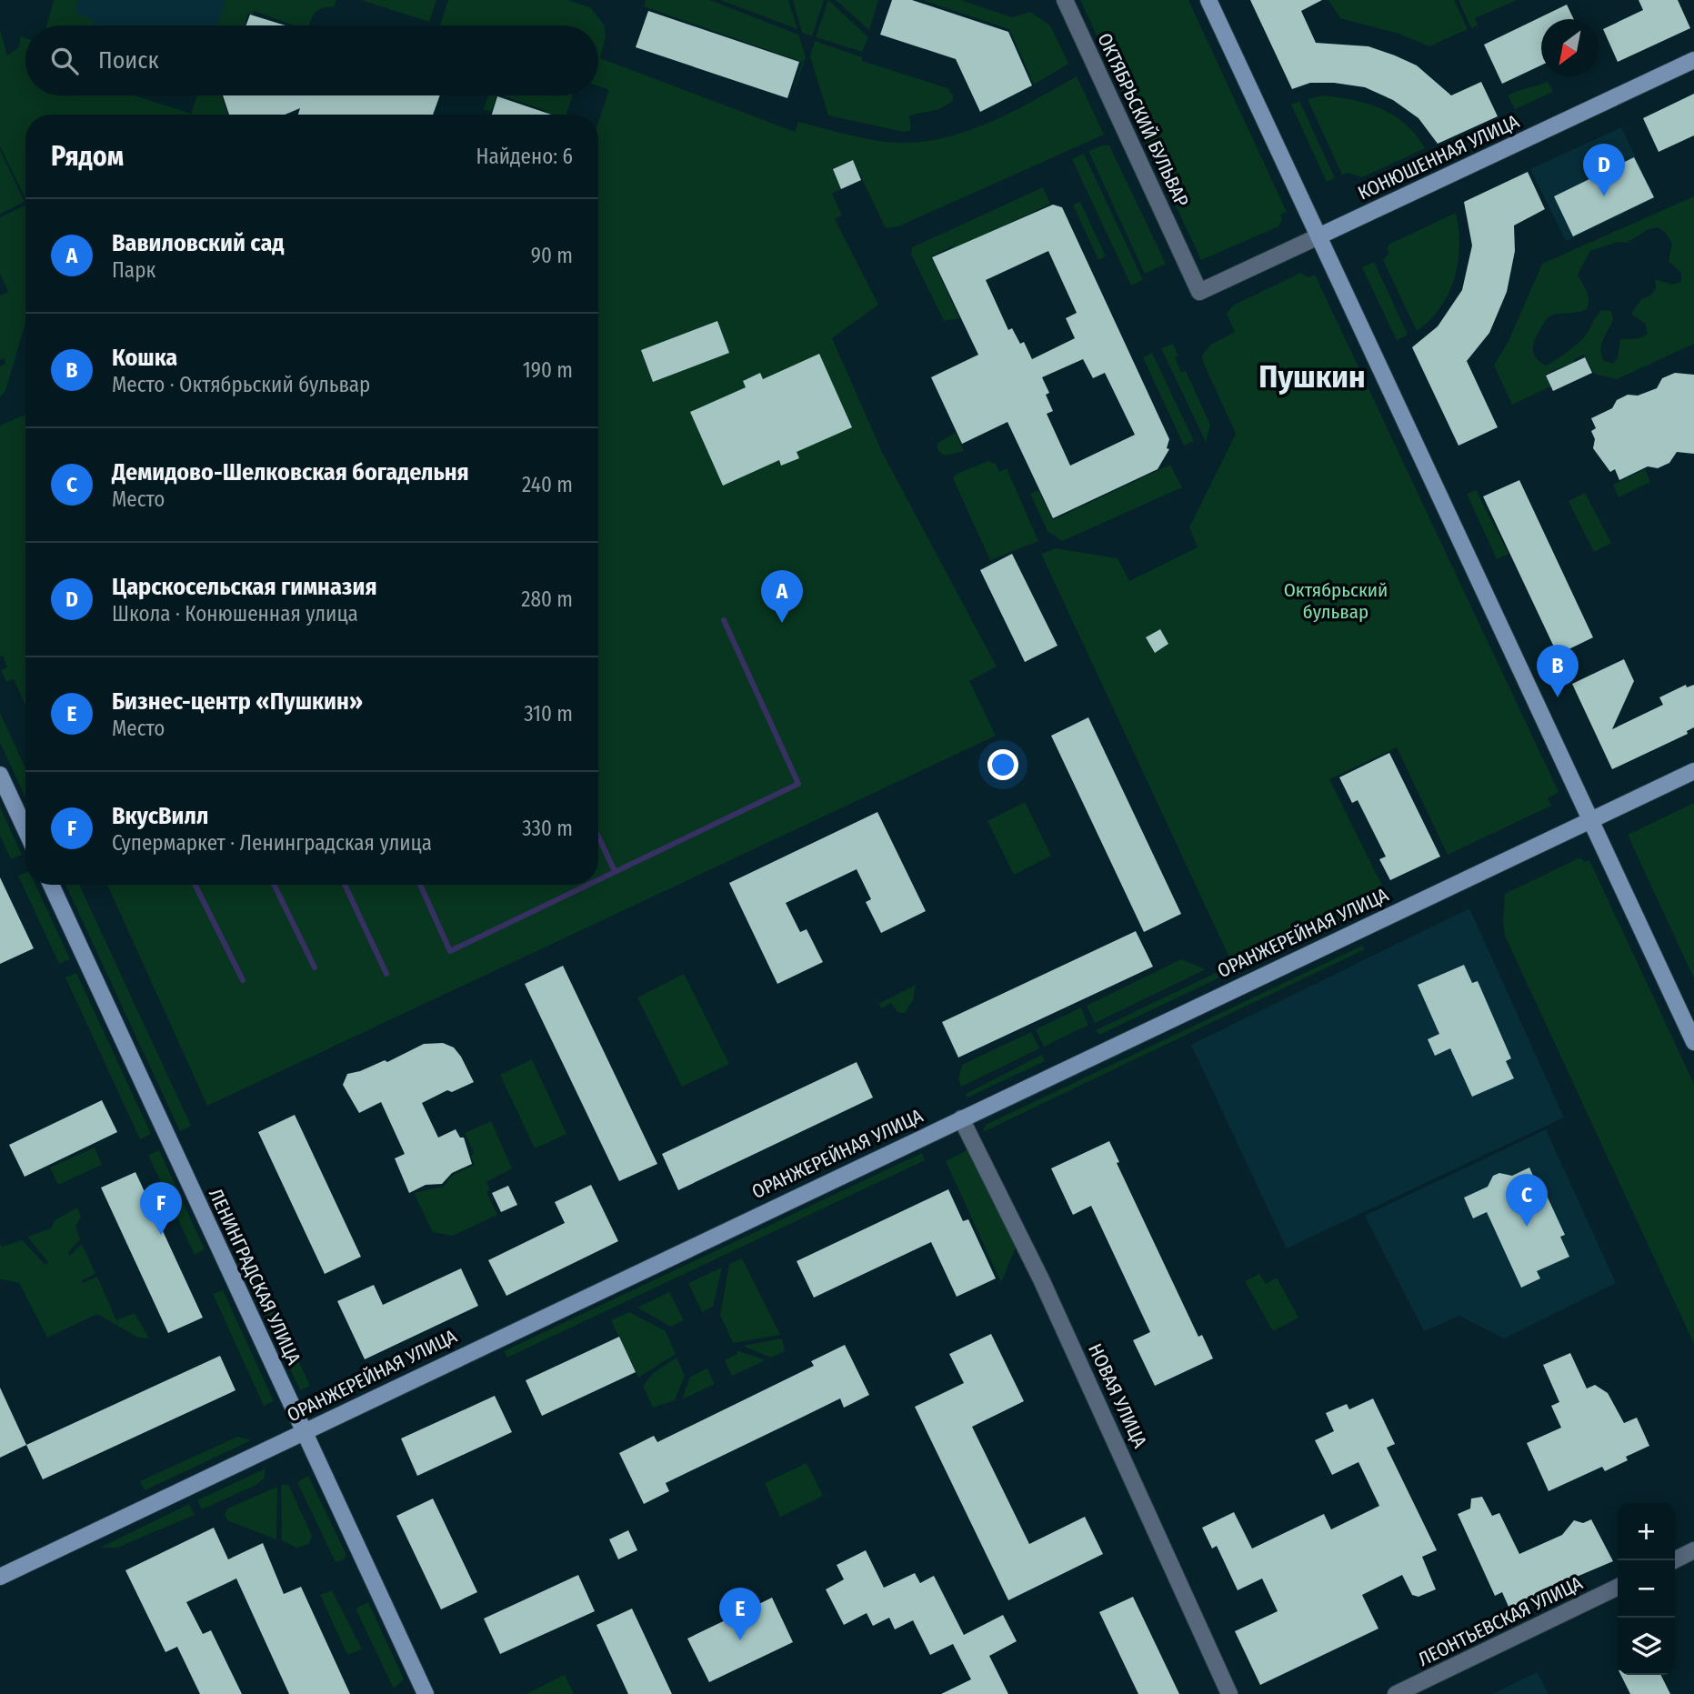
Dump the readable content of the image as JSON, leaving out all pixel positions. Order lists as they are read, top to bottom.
{
  "streets": {
    "street": [
      "ОКТЯБРЬСКИЙ БУЛЬВАР",
      "КОНЮШЕННАЯ УЛИЦА",
      "ОРАНЖЕРЕЙНАЯ УЛИЦА",
      "ЛЕНИНГРАДСКАЯ УЛИЦА",
      "НОВАЯ УЛИЦА",
      "ЛЕОНТЬЕВСКАЯ УЛИЦА"
    ]
  },
  "crossings": [
    ["ОКТЯБРЬСКИЙ БУЛЬВАР", "КОНЮШЕННАЯ УЛИЦА"],
    ["ОРАНЖЕРЕЙНАЯ УЛИЦА", "ЛЕНИНГРАДСКАЯ УЛИЦА"],
    ["ОРАНЖЕРЕЙНАЯ УЛИЦА", "НОВАЯ УЛИЦА"]
  ],
  "districts": ["Пушкин"],
  "parks": ["Октябрьский бульвар"],
  "north": "bottom left",
  "page": {
    "search": "Поиск",
    "heading": ["Рядом", "Найдено: 6"],
    "pins": [
      "D",
      "A",
      "B",
      "C",
      "F",
      "E"
    ],
    "list": [
      {
        "mark": "A",
        "name": "Вавиловский сад",
        "note": "Парк",
        "value": "90 m"
      },
      {
        "mark": "B",
        "name": "Кошка",
        "note": "Место · Октябрьский бульвар",
        "value": "190 m"
      },
      {
        "mark": "C",
        "name": "Демидово-Шелковская богадельня",
        "note": "Место",
        "value": "240 m"
      },
      {
        "mark": "D",
        "name": "Царскосельская гимназия",
        "note": "Школа · Конюшенная улица",
        "value": "280 m"
      },
      {
        "mark": "E",
        "name": "Бизнес-центр «Пушкин»",
        "note": "Место",
        "value": "310 m"
      },
      {
        "mark": "F",
        "name": "ВкусВилл",
        "note": "Супермаркет · Ленинградская улица",
        "value": "330 m"
      }
    ],
    "map_buttons": ["+", "−"]
  }
}
